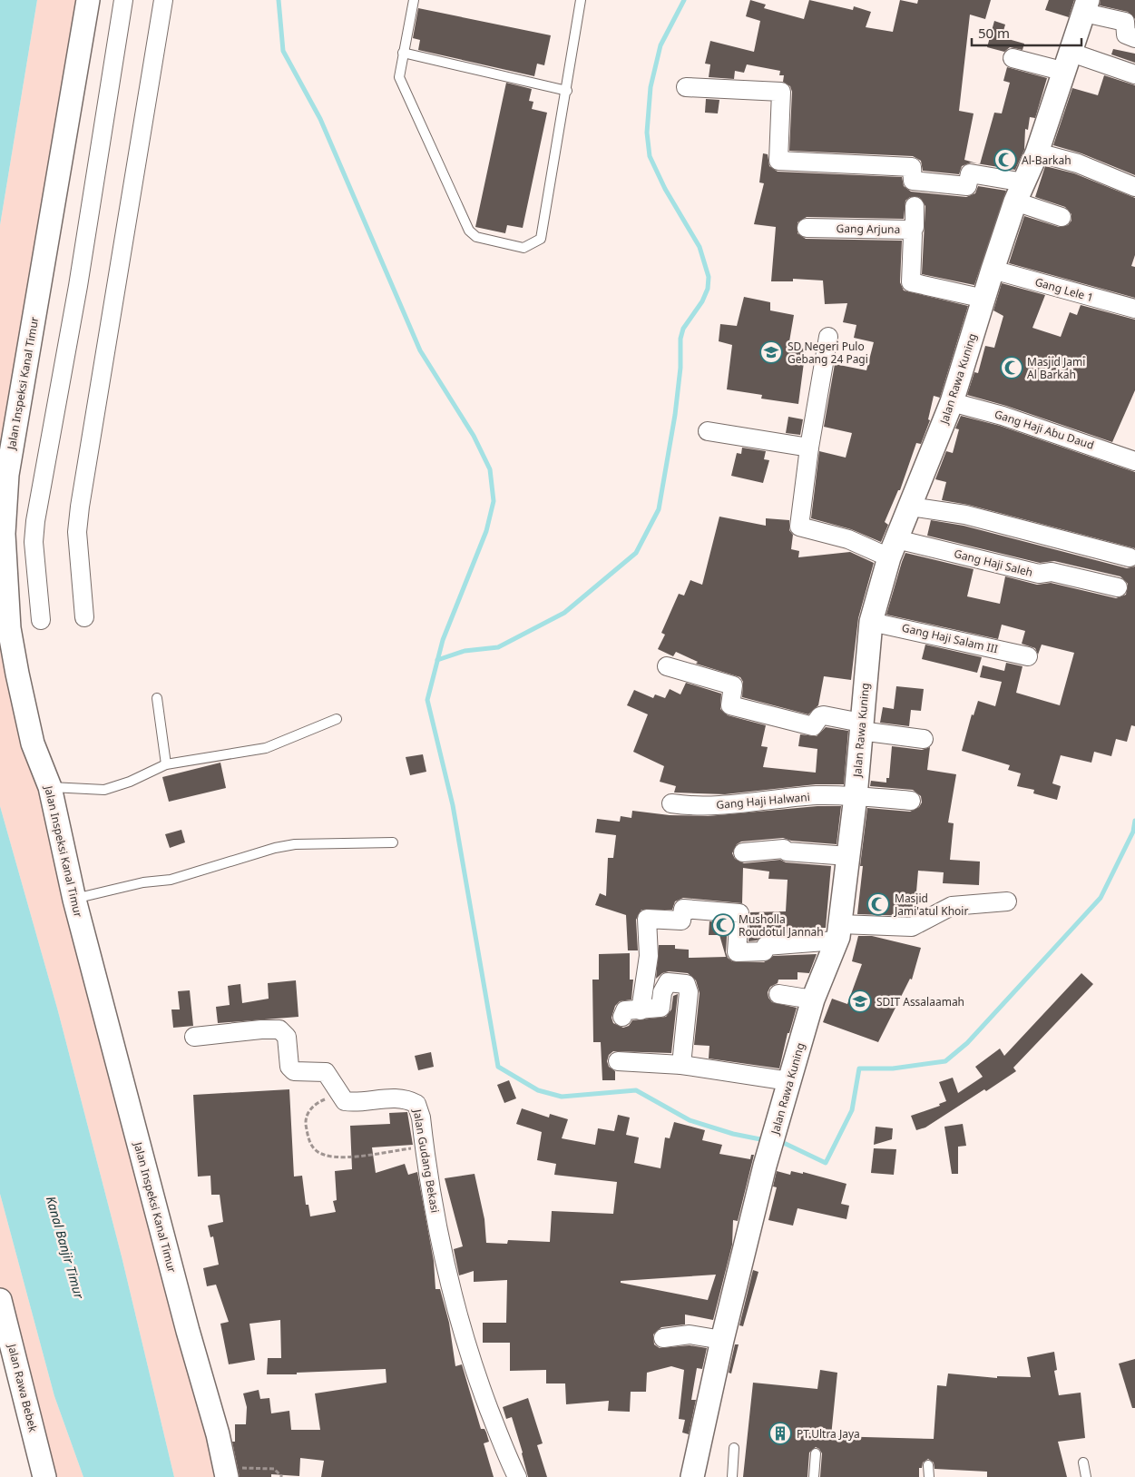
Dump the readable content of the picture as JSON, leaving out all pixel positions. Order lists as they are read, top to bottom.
{
  "streets": {
    "street": [
      "Gang Arjuna",
      "Gang Lele 1",
      "Jalan Rawa Kuning",
      "Jalan Inspeksi Kanal Timur",
      "Gang Haji Abu Daud",
      "Gang Haji Saleh",
      "Gang Haji Salam III",
      "Gang Haji Halwani",
      "Jalan Gudang Bekasi",
      "Jalan Rawa Bebek"
    ]
  },
  "crossings": [
    ["Gang Arjuna", "Jalan Rawa Kuning"],
    ["Gang Lele 1", "Jalan Rawa Kuning"],
    ["Jalan Rawa Kuning", "Gang Haji Abu Daud"],
    ["Jalan Rawa Kuning", "Gang Haji Saleh"],
    ["Jalan Rawa Kuning", "Gang Haji Salam III"],
    ["Jalan Rawa Kuning", "Gang Haji Halwani"]
  ],
  "water": ["Kanal Banjir Timur"],
  "places": {
    "mosque": [
      "Al-Barkah",
      "Masjid Jami Al Barkah",
      "Masjid Jami'atul Khoir",
      "Musholla Roudotul Jannah"
    ],
    "school or university": ["SD Negeri Pulo Gebang 24 Pagi", "SDIT Assalaamah"],
    "building": ["PT.Ultra Jaya"]
  },
  "scale_bar": "50 m"
}
